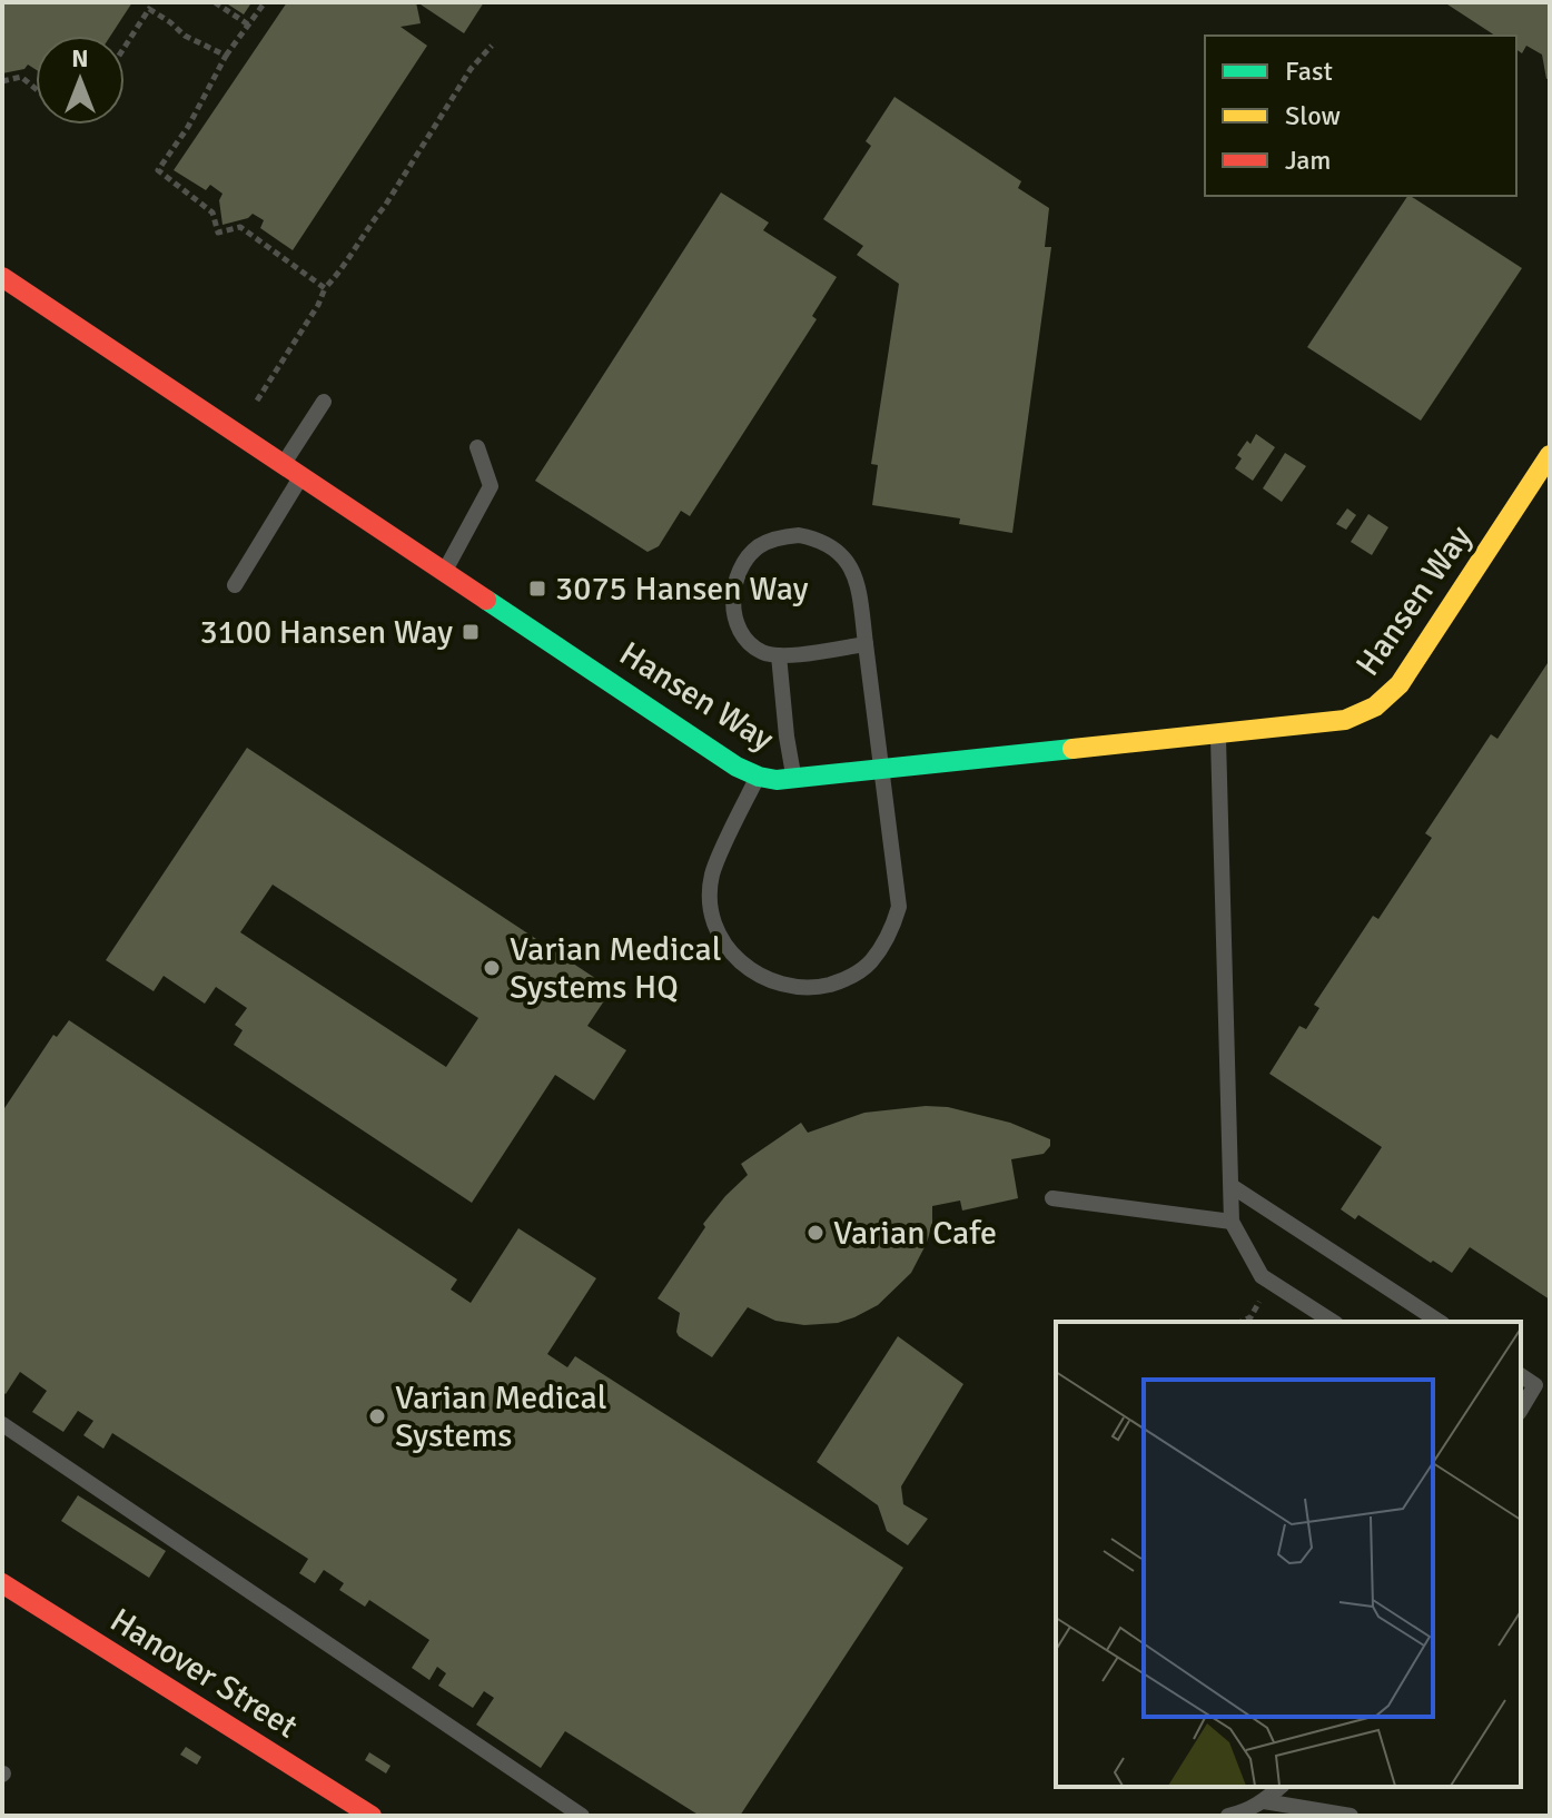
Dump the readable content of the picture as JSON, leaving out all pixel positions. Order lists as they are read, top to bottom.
{
  "streets": {
    "street": ["Hansen Way", "Hanover Street"]
  },
  "places": {
    "transit": ["3075 Hansen Way", "3100 Hansen Way"],
    "other": ["Varian Medical Systems HQ", "Varian Cafe", "Varian Medical Systems"]
  },
  "legend": ["Fast", "Slow", "Jam"],
  "north": "top"
}
